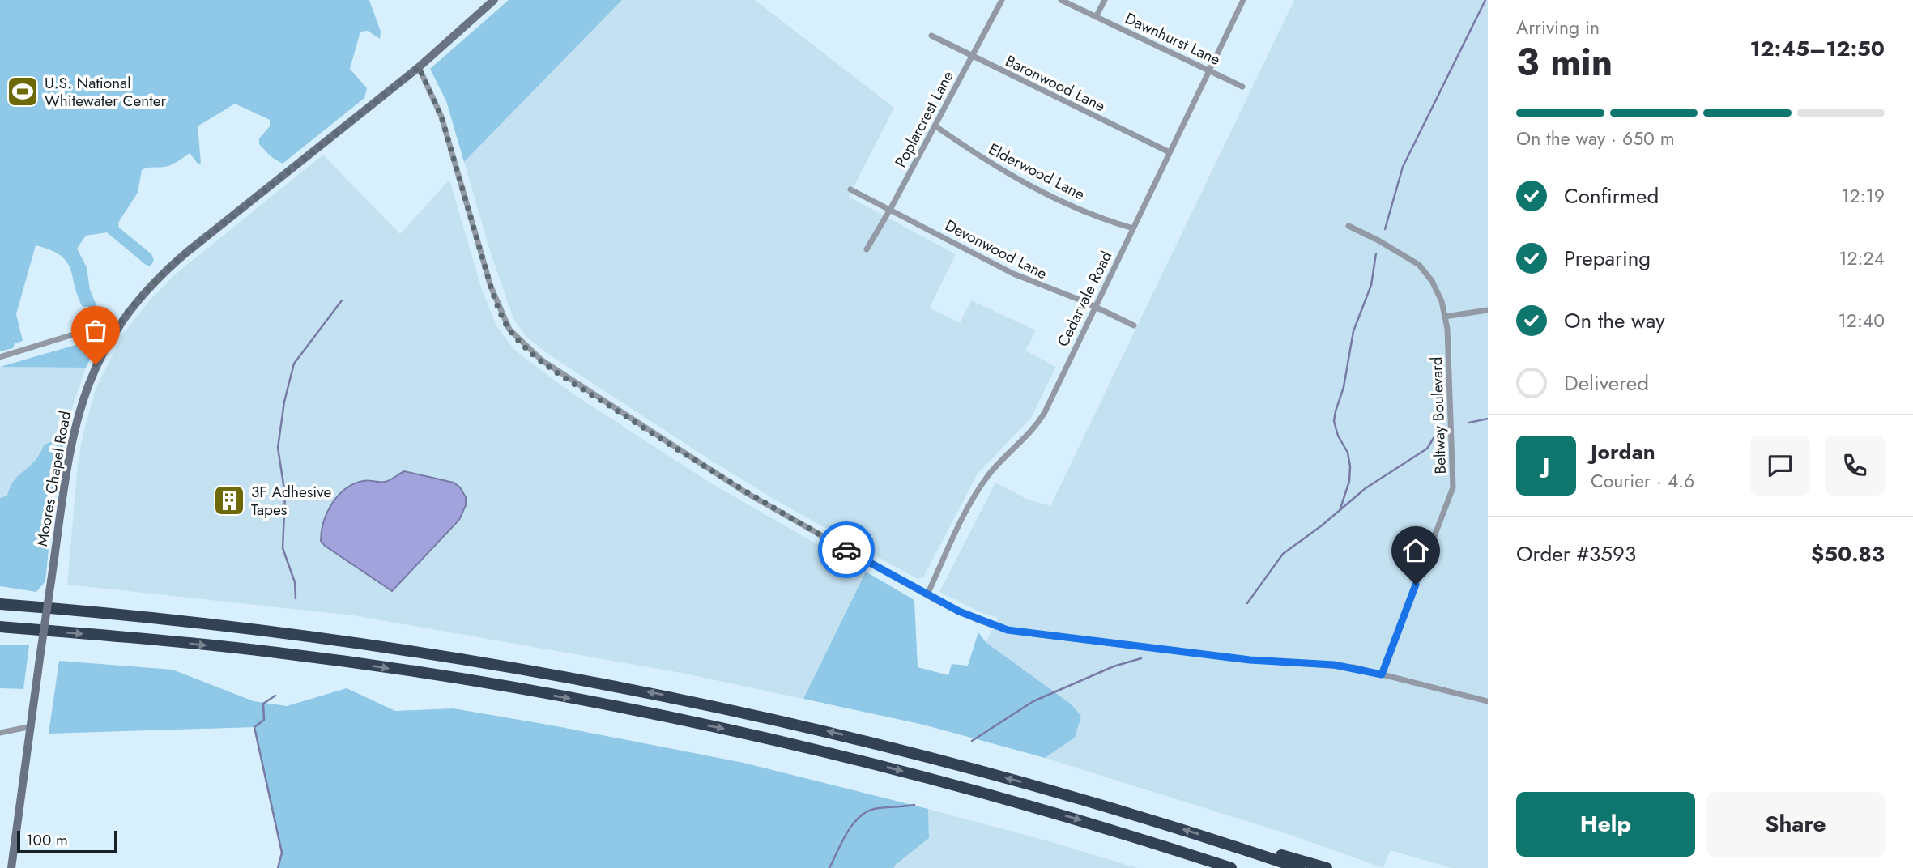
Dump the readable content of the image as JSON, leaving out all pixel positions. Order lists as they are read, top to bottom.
{
  "streets": {
    "main road": ["Moores Chapel Road"],
    "street": [
      "Dawnhurst Lane",
      "Baronwood Lane",
      "Poplarcrest Lane",
      "Elderwood Lane",
      "Devonwood Lane",
      "Cedarvale Road",
      "Beltway Boulevard"
    ]
  },
  "crossings": [
    ["Dawnhurst Lane", "Cedarvale Road"],
    ["Baronwood Lane", "Poplarcrest Lane"],
    ["Baronwood Lane", "Cedarvale Road"],
    ["Poplarcrest Lane", "Elderwood Lane"],
    ["Poplarcrest Lane", "Devonwood Lane"],
    ["Elderwood Lane", "Cedarvale Road"],
    ["Devonwood Lane", "Cedarvale Road"]
  ],
  "places": {
    "sports": ["U.S. National Whitewater Center"],
    "building": ["3F Adhesive Tapes"]
  },
  "scale_bar": "100 m",
  "page": {
    "heading": ["3 min", "Arriving in", "12:45–12:50"],
    "panel": [
      "Jordan",
      "Courier · 4.6",
      "Order #3593",
      "$50.83"
    ],
    "bar": "On the way · 650 m",
    "list": [
      ["Confirmed", "12:19"],
      ["Preparing", "12:24"],
      ["On the way", "12:40"],
      "Delivered"
    ],
    "round": "J",
    "buttons": ["Help", "Share"],
    "scale": "100 m"
  }
}
